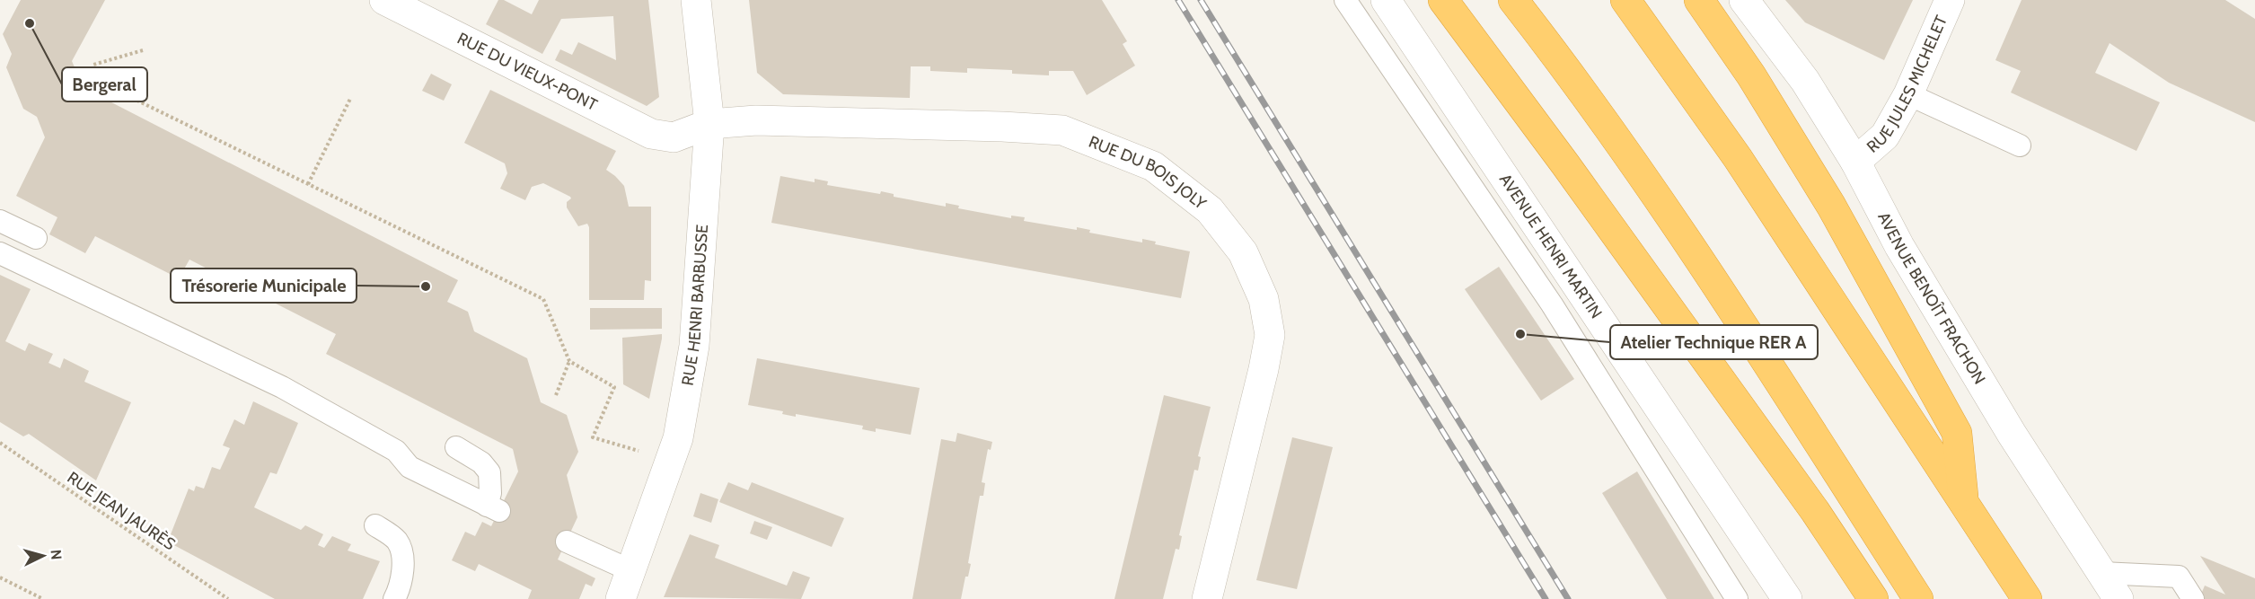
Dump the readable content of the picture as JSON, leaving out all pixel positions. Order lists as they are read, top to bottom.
{
  "streets": {
    "street": [
      "RUE DU VIEUX-PONT",
      "RUE JULES MICHELET",
      "RUE DU BOIS JOLY",
      "AVENUE HENRI MARTIN",
      "AVENUE BENOÎT FRACHON",
      "RUE HENRI BARBUSSE"
    ],
    "path": ["RUE JEAN JAURÈS"]
  },
  "crossings": [
    ["RUE DU VIEUX-PONT", "RUE DU BOIS JOLY"],
    ["RUE JULES MICHELET", "AVENUE BENOÎT FRACHON"],
    ["RUE DU BOIS JOLY", "RUE HENRI BARBUSSE"]
  ],
  "places": ["Bergeral", "Trésorerie Municipale", "Atelier Technique RER A"],
  "north": "right"
}
